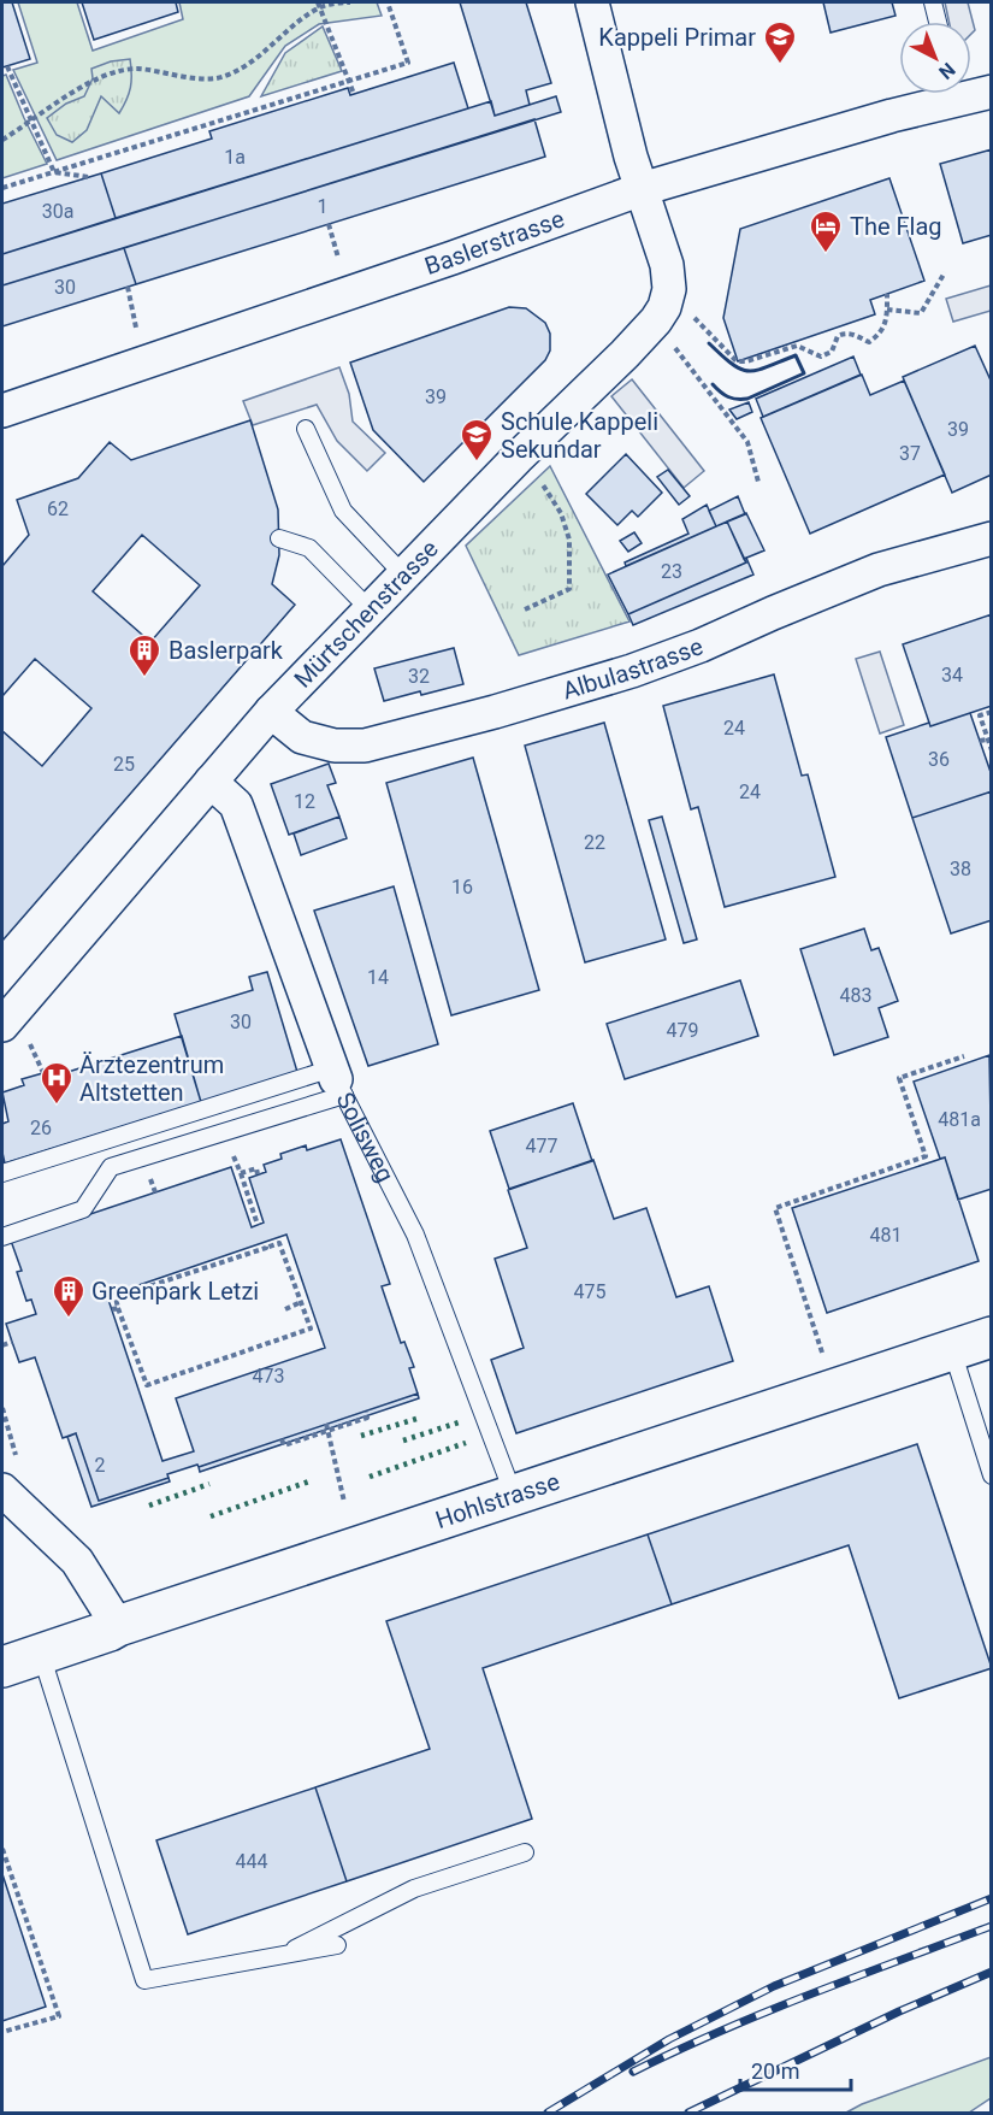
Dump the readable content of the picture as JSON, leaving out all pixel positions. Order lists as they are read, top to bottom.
{
  "streets": {
    "street": [
      "Baslerstrasse",
      "Mürtschenstrasse",
      "Albulastrasse",
      "Solisweg",
      "Hohlstrasse"
    ]
  },
  "crossings": [
    ["Baslerstrasse", "Mürtschenstrasse"],
    ["Mürtschenstrasse", "Albulastrasse"],
    ["Mürtschenstrasse", "Solisweg"],
    ["Solisweg", "Hohlstrasse"]
  ],
  "places": {
    "school or university": ["Kappeli Primar", "Schule Kappeli Sekundar"],
    "hotel": ["The Flag"],
    "building": ["Baslerpark", "Greenpark Letzi"],
    "hospital": ["Ärztezentrum Altstetten"]
  },
  "house_numbers": [
    "1a",
    "1",
    "30a",
    "30",
    "39",
    "39",
    "37",
    "62",
    "23",
    "34",
    "32",
    "24",
    "36",
    "25",
    "24",
    "12",
    "22",
    "38",
    "16",
    "14",
    "483",
    "30",
    "479",
    "481a",
    "26",
    "477",
    "481",
    "475",
    "473",
    "2",
    "444"
  ],
  "scale_bar": "20 m",
  "north": "bottom right"
}
